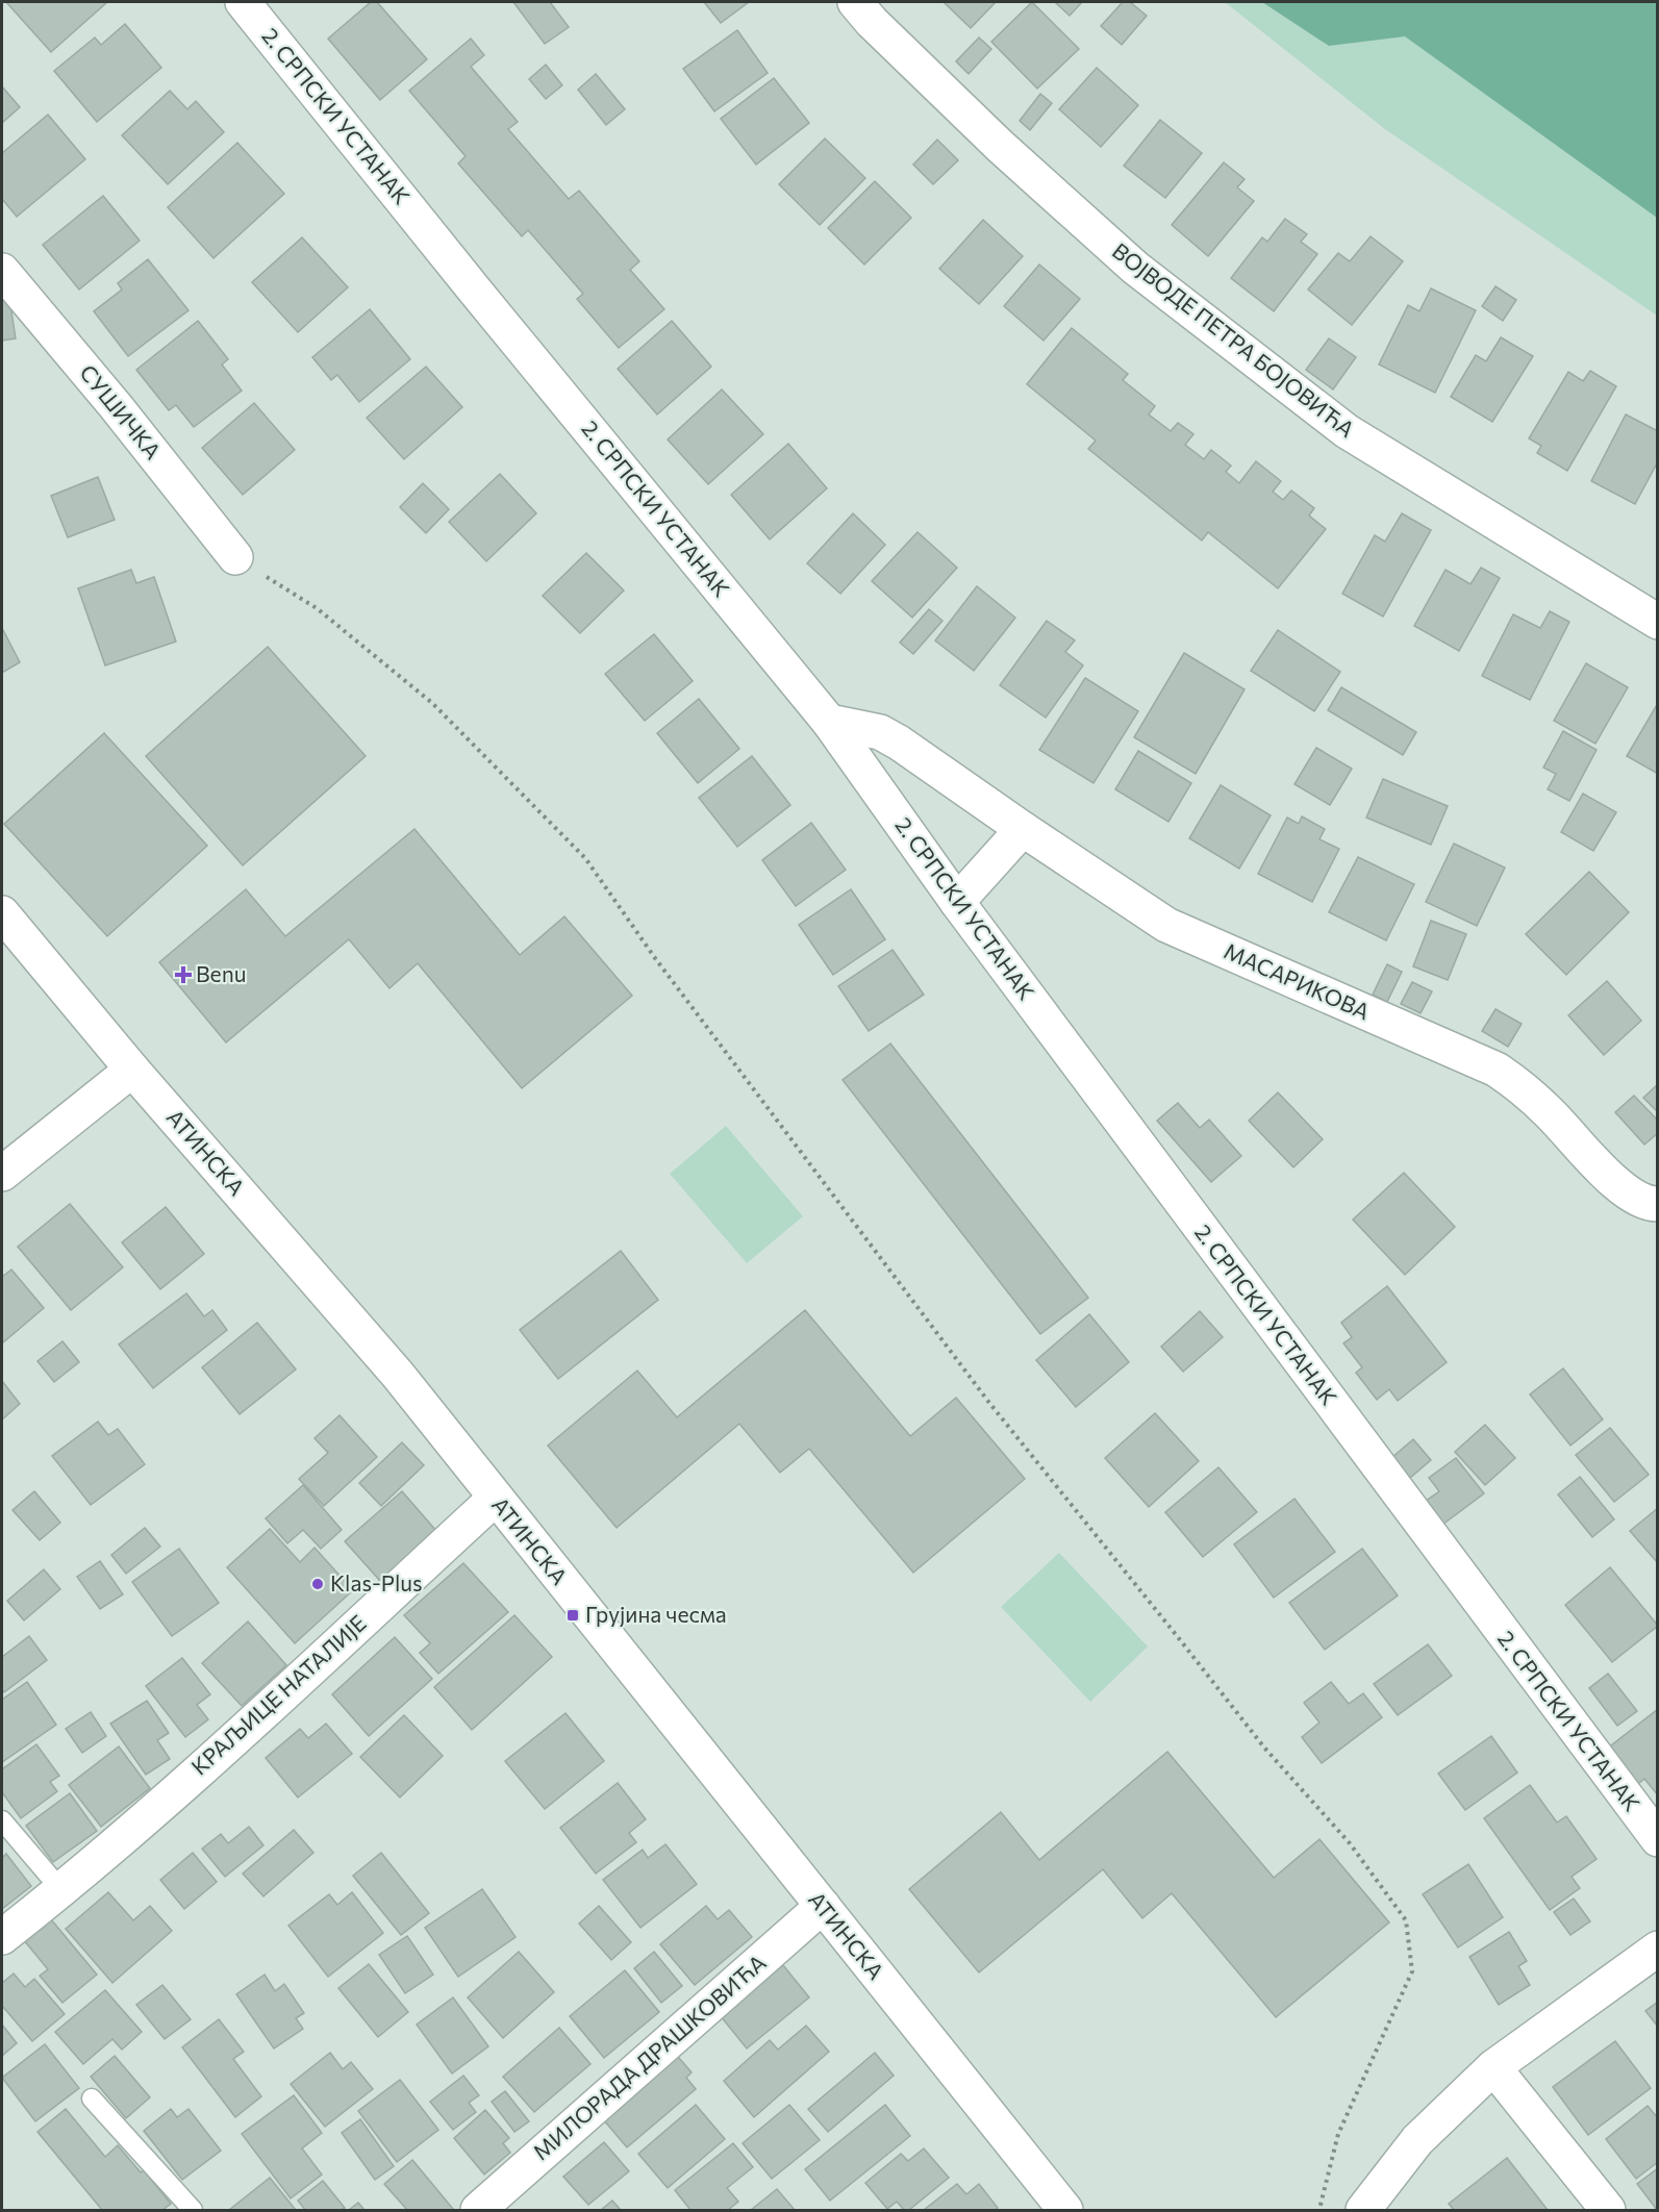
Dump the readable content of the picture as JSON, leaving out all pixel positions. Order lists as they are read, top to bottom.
{
  "streets": {
    "street": [
      "2. СРПСКИ УСТАНАК",
      "ВОЈВОДЕ ПЕТРА БОЈОВИЋА",
      "СУШИЧКА",
      "МАСАРИКОВА",
      "АТИНСКА",
      "КРАЉИЦЕ НАТАЛИЈЕ",
      "МИЛОРАДА ДРАШКОВИЋА"
    ]
  },
  "crossings": [
    ["2. СРПСКИ УСТАНАК", "МАСАРИКОВА"],
    ["АТИНСКА", "КРАЉИЦЕ НАТАЛИЈЕ"],
    ["АТИНСКА", "МИЛОРАДА ДРАШКОВИЋА"]
  ],
  "places": {
    "health": ["Benu"],
    "other": ["Klas-Plus"],
    "transit": ["Грујина чесма"]
  }
}
